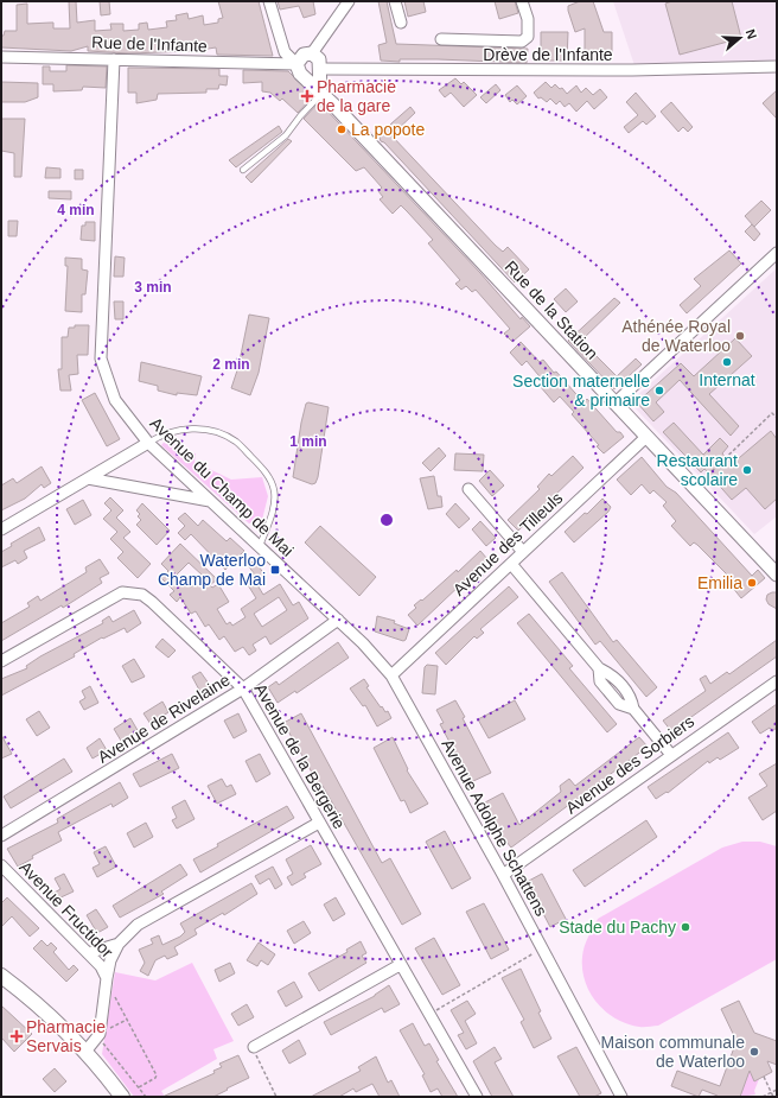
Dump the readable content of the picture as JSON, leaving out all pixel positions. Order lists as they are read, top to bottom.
{
  "streets": {
    "street": [
      "Rue de l'Infante",
      "Drève de l'Infante",
      "Rue de la Station",
      "Avenue du Champ de Mai",
      "Avenue des Tilleuls",
      "Avenue de Rivelaine",
      "Avenue de la Bergerie",
      "Avenue des Sorbiers",
      "Avenue Adolphe Schattens",
      "Avenue Fructidor"
    ]
  },
  "crossings": [
    ["Rue de l'Infante", "Drève de l'Infante"],
    ["Rue de l'Infante", "Rue de la Station"],
    ["Rue de l'Infante", "Avenue du Champ de Mai"],
    ["Drève de l'Infante", "Rue de la Station"],
    ["Rue de la Station", "Avenue des Tilleuls"],
    ["Avenue du Champ de Mai", "Avenue des Tilleuls"],
    ["Avenue du Champ de Mai", "Avenue de Rivelaine"],
    ["Avenue du Champ de Mai", "Avenue Adolphe Schattens"],
    ["Avenue des Tilleuls", "Avenue Adolphe Schattens"],
    ["Avenue de Rivelaine", "Avenue de la Bergerie"],
    ["Avenue des Sorbiers", "Avenue Adolphe Schattens"]
  ],
  "places": {
    "health": ["Pharmacie de la gare", "Pharmacie Servais"],
    "other": [
      "La popote",
      "Athénée Royal de Waterloo",
      "Internat",
      "Section maternelle & primaire",
      "Restaurant scolaire",
      "Emilia",
      "Stade du Pachy",
      "Maison communale de Waterloo"
    ],
    "transit": ["Waterloo Champ de Mai"]
  },
  "north": "right",
  "rings": [
    "4 min",
    "3 min",
    "2 min",
    "1 min"
  ]
}
